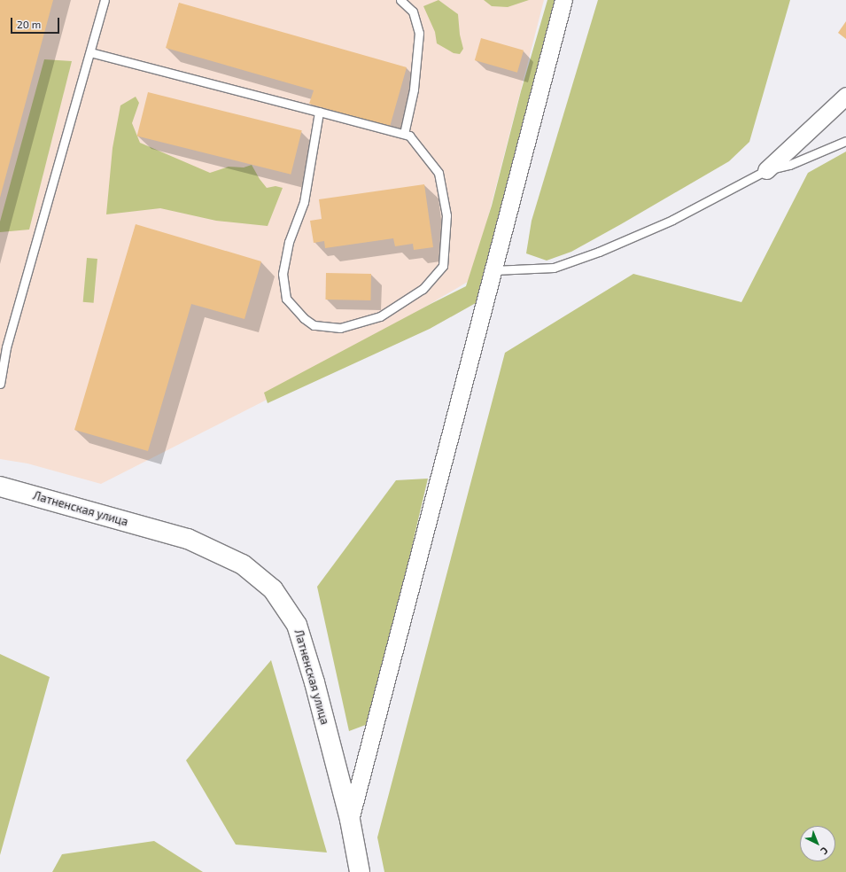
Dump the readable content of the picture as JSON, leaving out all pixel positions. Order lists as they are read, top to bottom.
{
  "streets": {
    "street": ["Латненская улица"]
  },
  "scale_bar": "20 m",
  "north": "bottom right"
}
